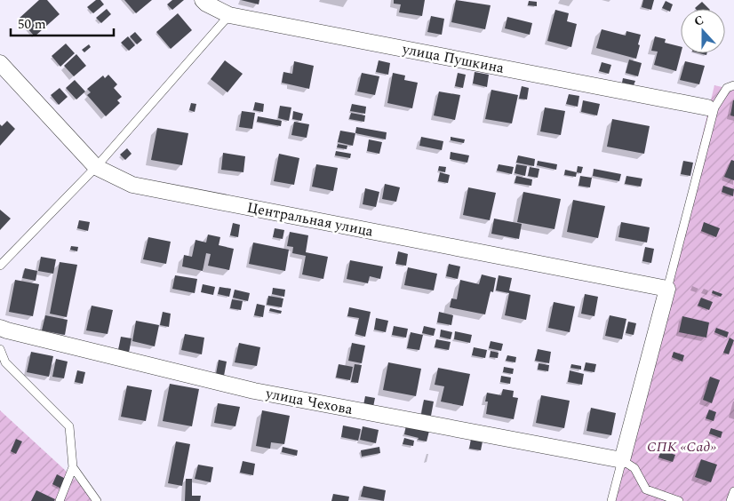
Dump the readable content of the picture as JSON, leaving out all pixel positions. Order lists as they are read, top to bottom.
{
  "streets": {
    "street": ["улица Пушкина", "Центральная улица", "улица Чехова"]
  },
  "parks": ["СПК «Сад»"],
  "scale_bar": "50 m",
  "north": "top"
}
